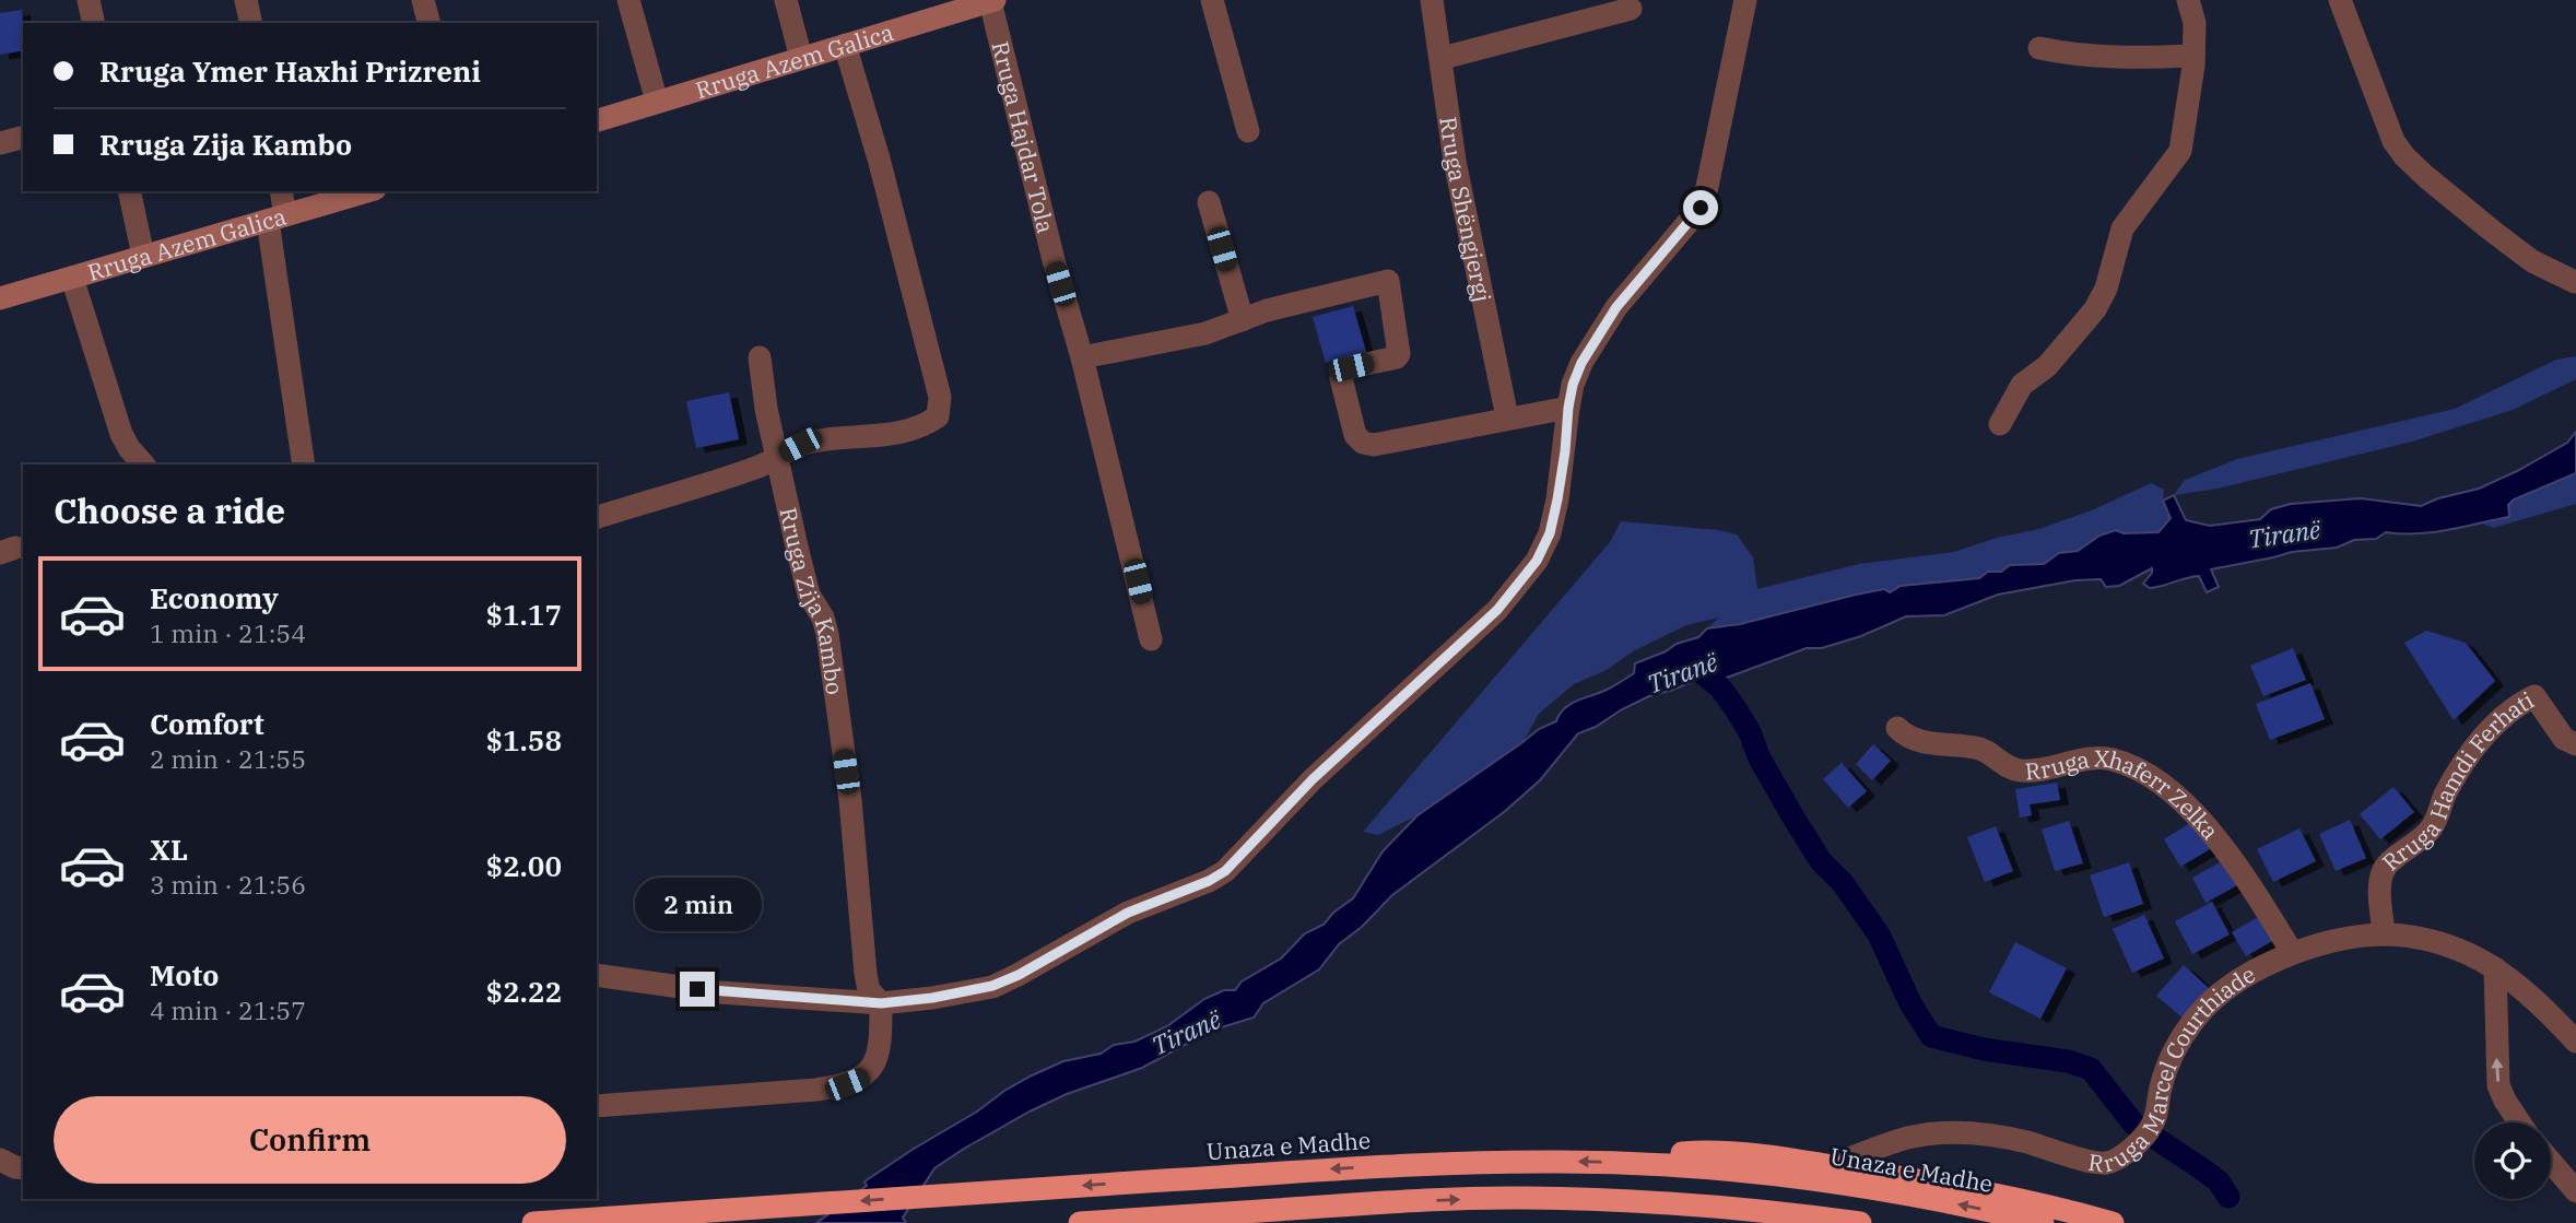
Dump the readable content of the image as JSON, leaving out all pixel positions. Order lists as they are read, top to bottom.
{
  "streets": {
    "highway": ["Unaza e Madhe"],
    "main road": ["Rruga Azem Galica"],
    "street": [
      "Rruga Hajdar Tola",
      "Rruga Shëngjergj",
      "Rruga Zija Kambo",
      "Rruga Hamdi Ferhati",
      "Rruga Xhaferr Zelka",
      "Rruga Marcel Courthiade"
    ]
  },
  "crossings": [
    ["Rruga Azem Galica", "Rruga Hajdar Tola"],
    ["Rruga Hamdi Ferhati", "Rruga Marcel Courthiade"],
    ["Rruga Xhaferr Zelka", "Rruga Marcel Courthiade"]
  ],
  "water": ["Tiranë"],
  "page": {
    "banner": ["Rruga Ymer Haxhi Prizreni", "Rruga Zija Kambo"],
    "heading": "Choose a ride",
    "list": [
      {
        "name": "Economy",
        "note": "1 min · 21:54",
        "value": "$1.17"
      },
      {
        "name": "Comfort",
        "note": "2 min · 21:55",
        "value": "$1.58"
      },
      {
        "name": "XL",
        "note": "3 min · 21:56",
        "value": "$2.00"
      },
      {
        "name": "Moto",
        "note": "4 min · 21:57",
        "value": "$2.22"
      }
    ],
    "bubble": "2 min",
    "buttons": "Confirm"
  }
}
